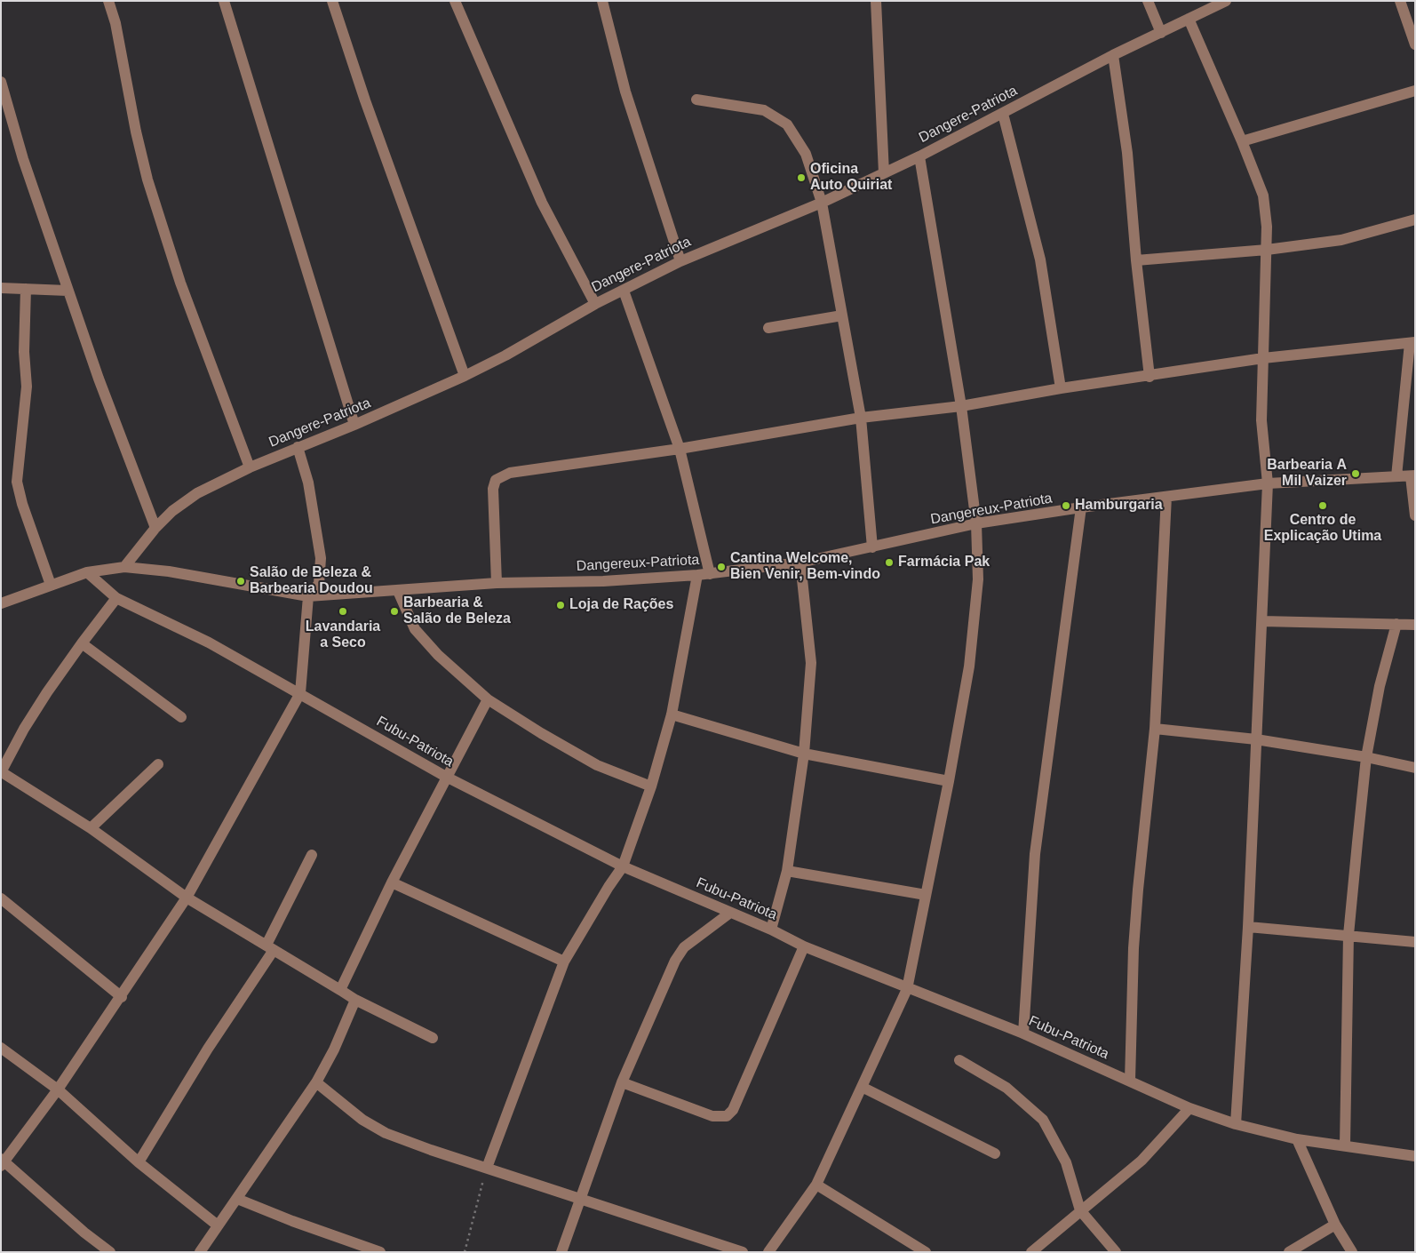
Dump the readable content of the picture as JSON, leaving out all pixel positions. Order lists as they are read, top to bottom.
{
  "streets": {
    "street": ["Dangere-Patriota", "Dangereux-Patriota", "Fubu-Patriota"]
  },
  "crossings": [
    ["Dangere-Patriota", "Dangereux-Patriota"]
  ],
  "places": [
    "Oficina Auto Quiriat",
    "Barbearia A Mil Vaizer",
    "Hamburgaria",
    "Centro de Explicação Utima",
    "Farmácia Pak",
    "Cantina Welcome, Bien Venir, Bem-vindo",
    "Salão de Beleza & Barbearia Doudou",
    "Loja de Rações",
    "Lavandaria a Seco",
    "Barbearia & Salão de Beleza"
  ]
}
